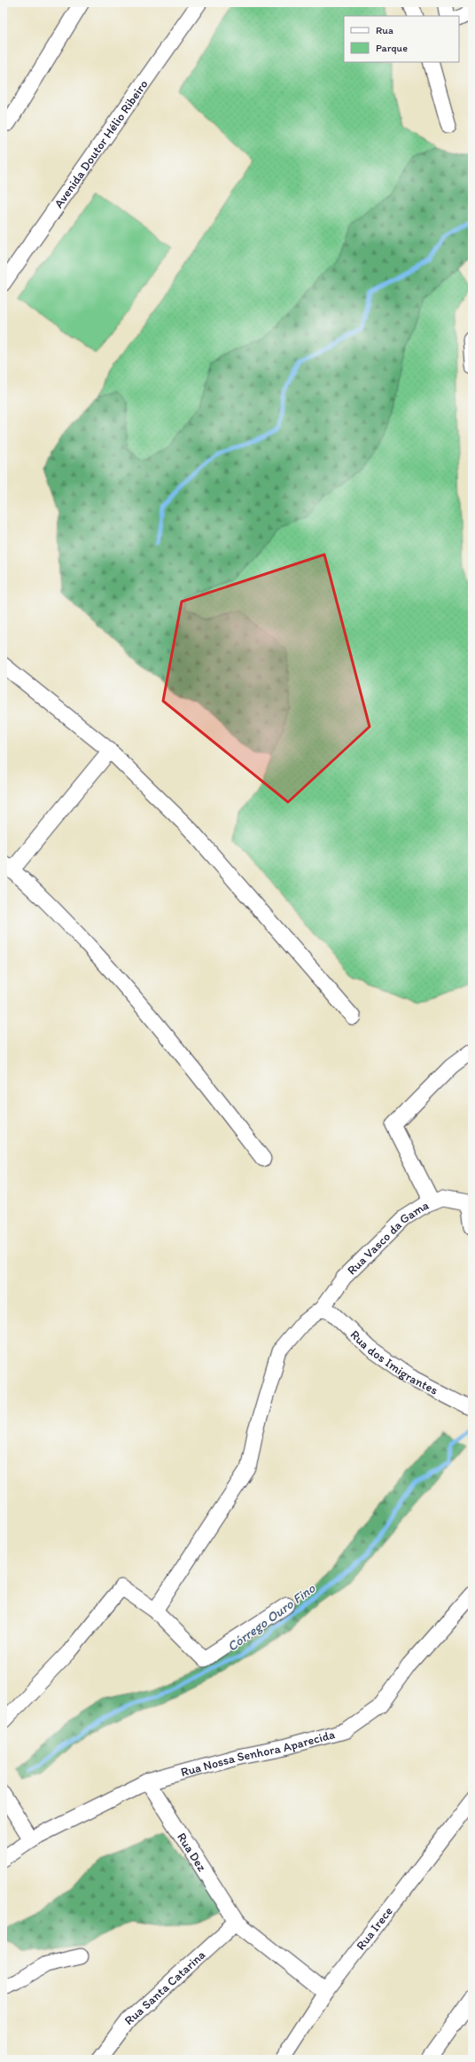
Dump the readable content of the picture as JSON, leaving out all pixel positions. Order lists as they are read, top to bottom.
{
  "streets": {
    "street": [
      "Avenida Doutor Hélio Ribeiro",
      "Rua Vasco da Gama",
      "Rua dos Imigrantes",
      "Rua Nossa Senhora Aparecida",
      "Rua Dez",
      "Rua Irece",
      "Rua Santa Catarina"
    ]
  },
  "crossings": [
    ["Rua Vasco da Gama", "Rua dos Imigrantes"],
    ["Rua Nossa Senhora Aparecida", "Rua Dez"],
    ["Rua Dez", "Rua Irece"],
    ["Rua Dez", "Rua Santa Catarina"]
  ],
  "water": ["Córrego Ouro Fino"],
  "legend": ["Rua", "Parque"]
}
